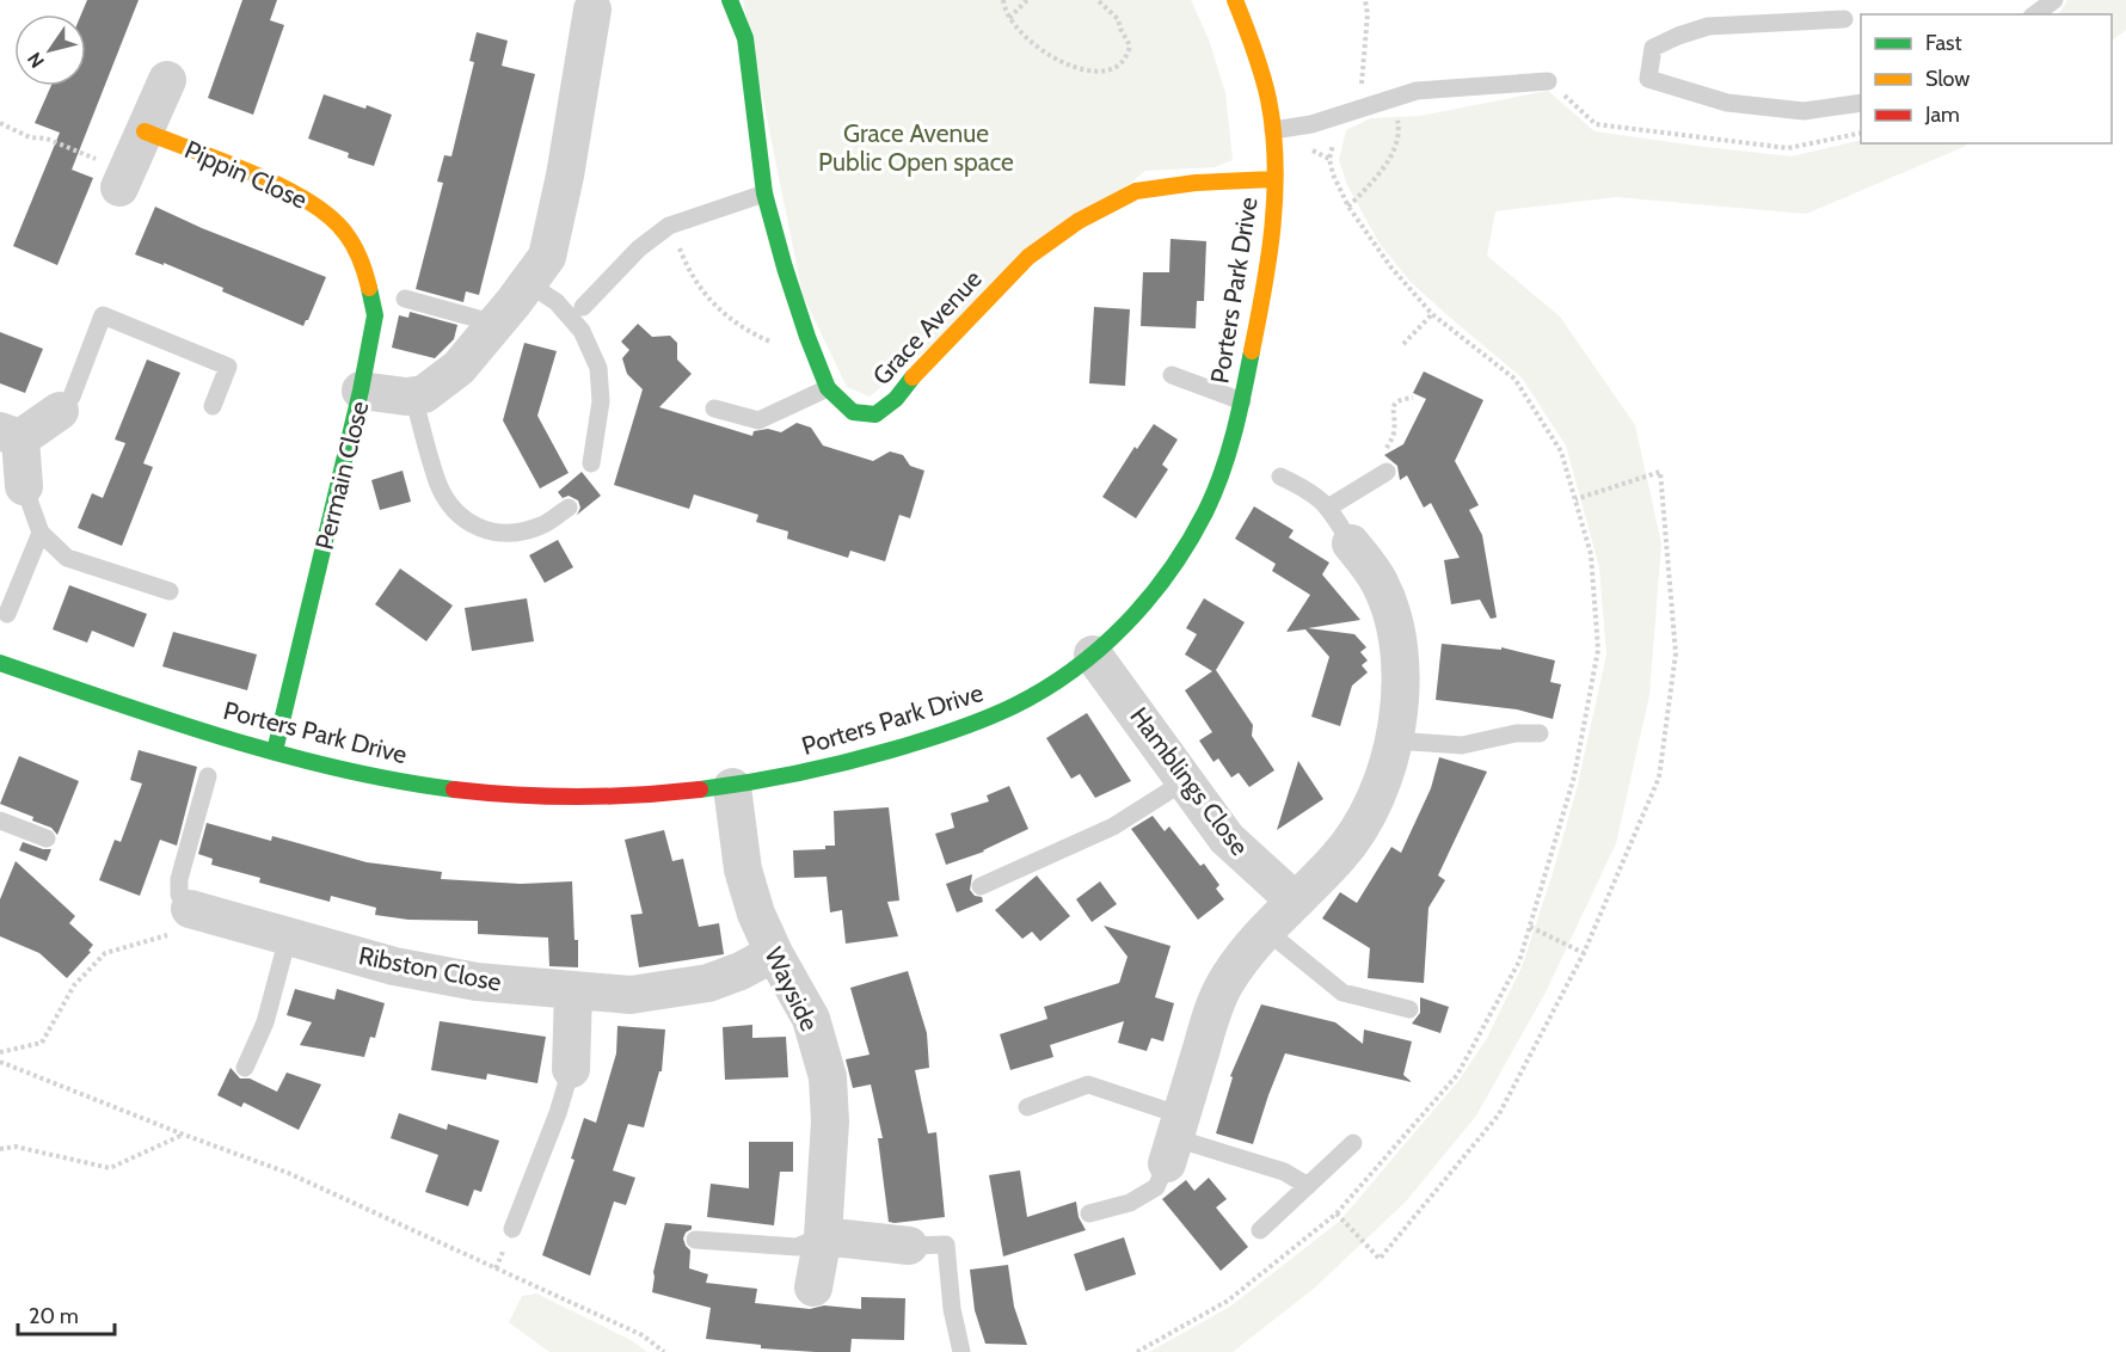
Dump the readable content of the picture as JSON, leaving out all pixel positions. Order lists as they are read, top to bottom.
{
  "streets": {
    "street": [
      "Pippin Close",
      "Porters Park Drive",
      "Grace Avenue",
      "Permain Close",
      "Hamblings Close",
      "Ribston Close",
      "Wayside"
    ]
  },
  "crossings": [
    ["Pippin Close", "Permain Close"],
    ["Porters Park Drive", "Grace Avenue"],
    ["Porters Park Drive", "Permain Close"],
    ["Porters Park Drive", "Hamblings Close"],
    ["Porters Park Drive", "Wayside"],
    ["Ribston Close", "Wayside"]
  ],
  "parks": ["Grace Avenue Public Open space"],
  "legend": ["Fast", "Slow", "Jam"],
  "scale_bar": "20 m",
  "north": "bottom left"
}
